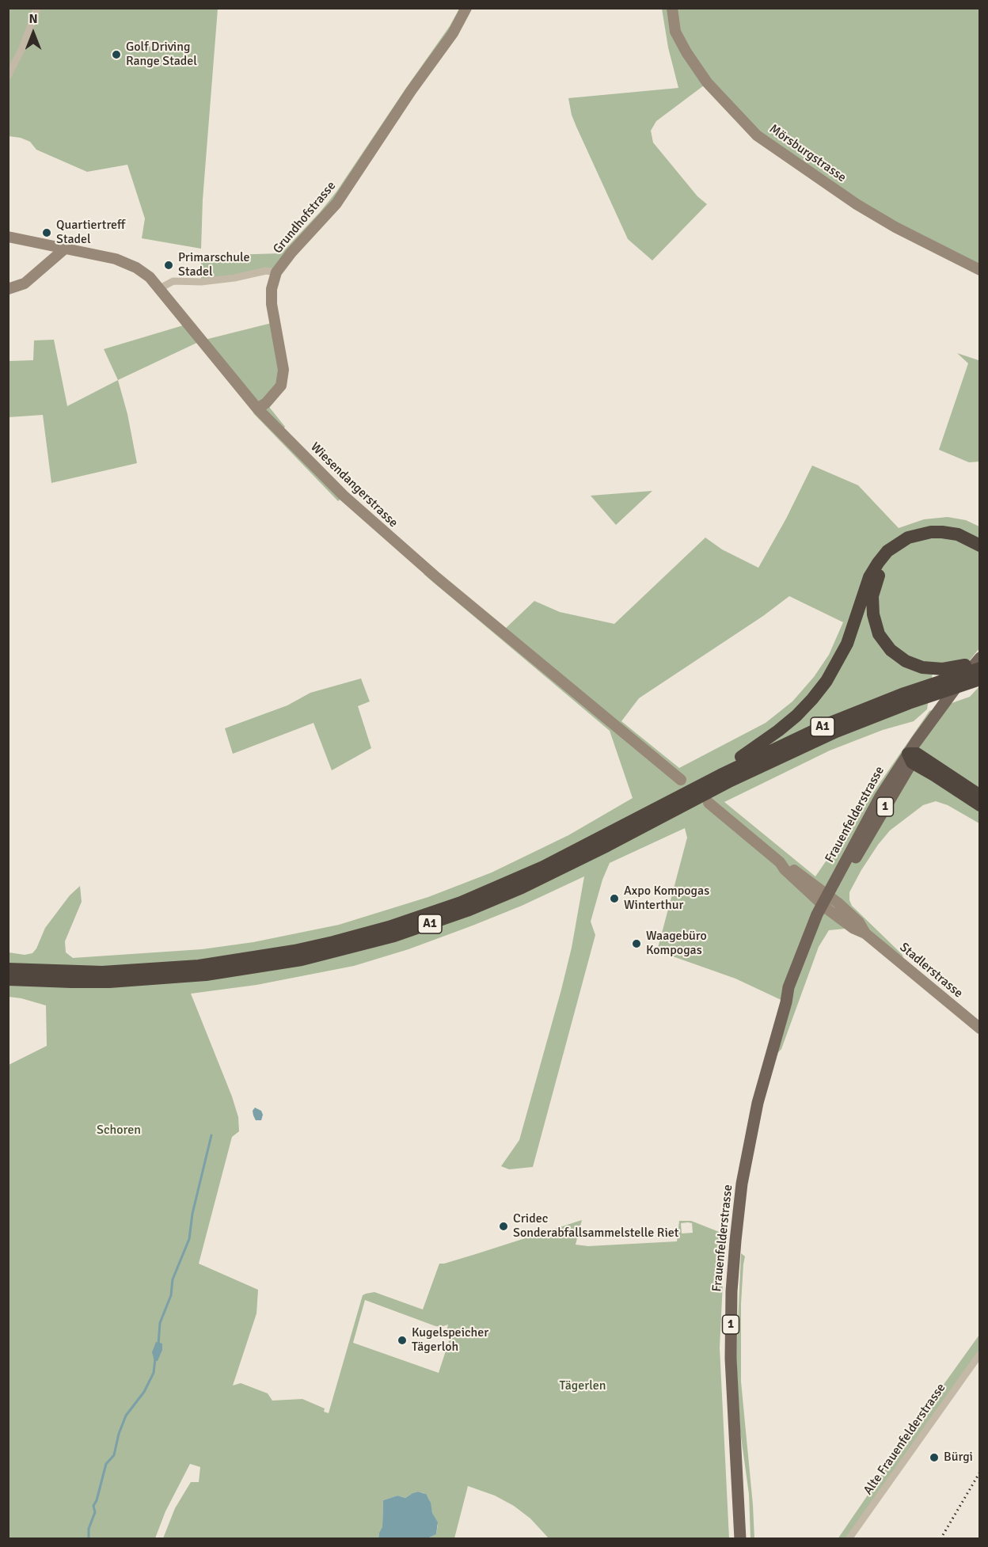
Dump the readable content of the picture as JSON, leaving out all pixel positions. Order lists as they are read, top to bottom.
{
  "streets": {
    "highway": ["A1"],
    "main road": [
      "Mörsburgstrasse",
      "Grundhofstrasse",
      "Wiesendangerstrasse",
      "1",
      "Frauenfelderstrasse",
      "Stadlerstrasse"
    ],
    "street": ["Alte Frauenfelderstrasse"]
  },
  "crossings": [
    ["Grundhofstrasse", "Wiesendangerstrasse"],
    ["A1", "Frauenfelderstrasse"],
    ["Frauenfelderstrasse", "Stadlerstrasse"]
  ],
  "parks": ["Schoren", "Tägerlen"],
  "places": [
    "Golf Driving Range Stadel",
    "Quartiertreff Stadel",
    "Primarschule Stadel",
    "Axpo Kompogas Winterthur",
    "Waagebüro Kompogas",
    "Cridec Sonderabfallsammelstelle Riet",
    "Kugelspeicher Tägerloh",
    "Bürgi"
  ],
  "north": "top"
}
